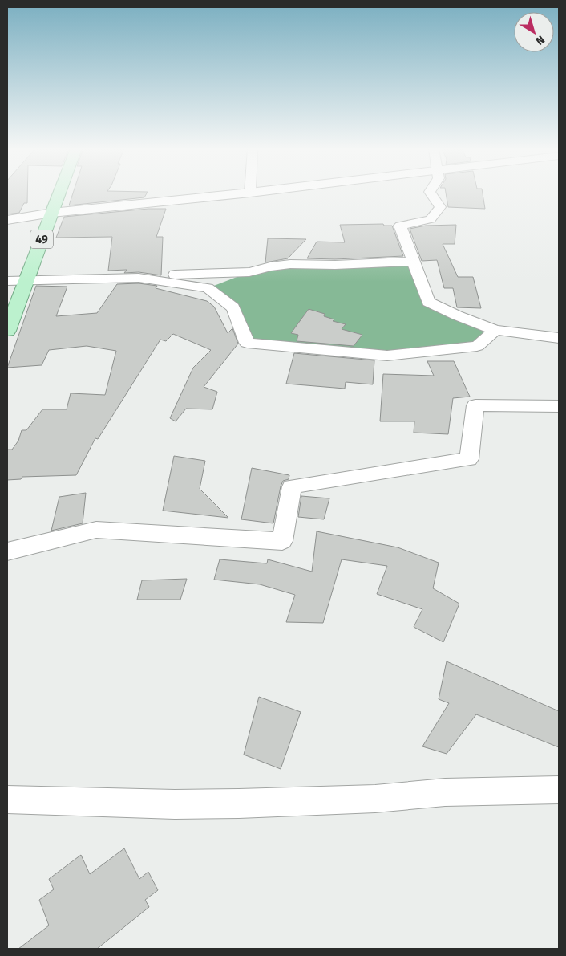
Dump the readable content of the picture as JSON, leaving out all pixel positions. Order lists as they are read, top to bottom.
{
  "streets": {
    "main road": ["49"]
  },
  "north": "bottom right"
}
